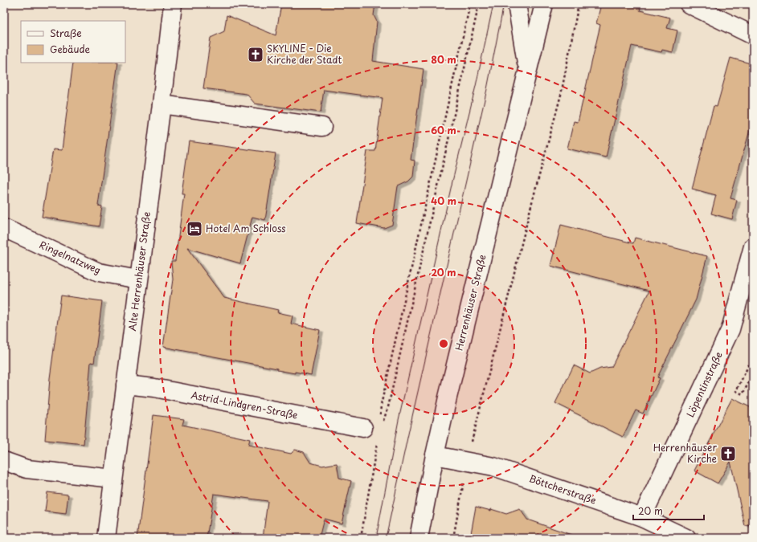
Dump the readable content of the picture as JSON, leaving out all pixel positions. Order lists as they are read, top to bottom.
{
  "streets": {
    "street": [
      "Ringelnatzweg",
      "Alte Herrenhäuser Straße",
      "Herrenhäuser Straße",
      "Löpentinstraße",
      "Astrid-Lindgren-Straße",
      "Böttcherstraße"
    ]
  },
  "crossings": [
    ["Ringelnatzweg", "Alte Herrenhäuser Straße"],
    ["Alte Herrenhäuser Straße", "Astrid-Lindgren-Straße"],
    ["Herrenhäuser Straße", "Böttcherstraße"],
    ["Löpentinstraße", "Böttcherstraße"]
  ],
  "places": {
    "church": ["SKYLINE - Die Kirche der Stadt", "Herrenhäuser Kirche"],
    "hotel": ["Hotel Am Schloss"]
  },
  "legend": ["Straße", "Gebäude"],
  "scale_bar": "20 m",
  "rings": [
    "80 m",
    "60 m",
    "40 m",
    "20 m"
  ]
}
